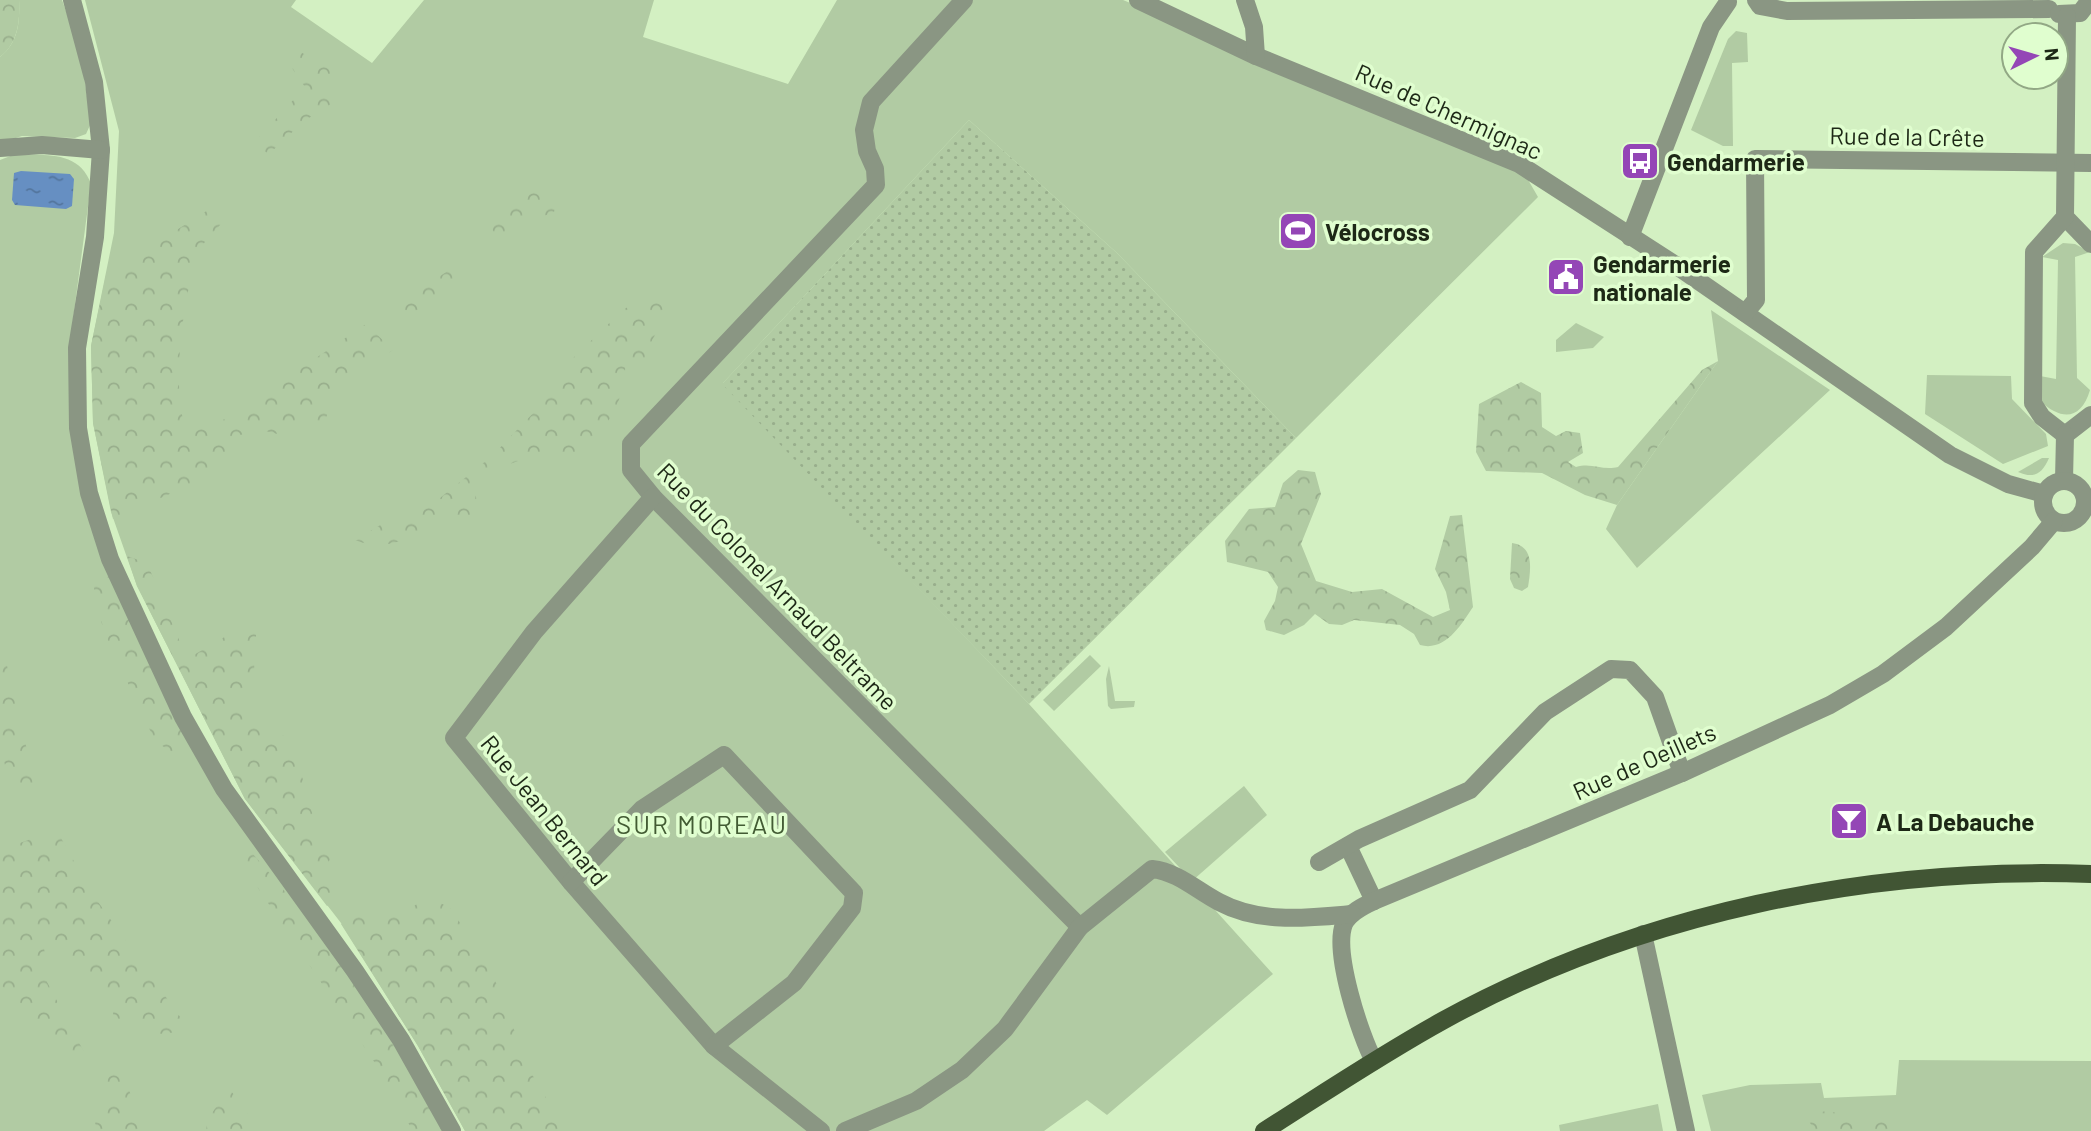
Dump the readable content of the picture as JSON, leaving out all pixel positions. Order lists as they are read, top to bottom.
{
  "streets": {
    "street": [
      "Rue de Chermignac",
      "Rue de la Crête",
      "Rue du Colonel Arnaud Beltrame",
      "Rue de Oeillets",
      "Rue Jean Bernard"
    ]
  },
  "crossings": [
    ["Rue de Chermignac", "Rue de la Crête"],
    ["Rue de Chermignac", "Rue de Oeillets"],
    ["Rue du Colonel Arnaud Beltrame", "Rue Jean Bernard"]
  ],
  "districts": ["SUR MOREAU"],
  "places": {
    "bus stop": ["Gendarmerie"],
    "sports": ["Vélocross"],
    "public building": ["Gendarmerie nationale"],
    "bar": ["A La Debauche"]
  },
  "north": "right"
}
